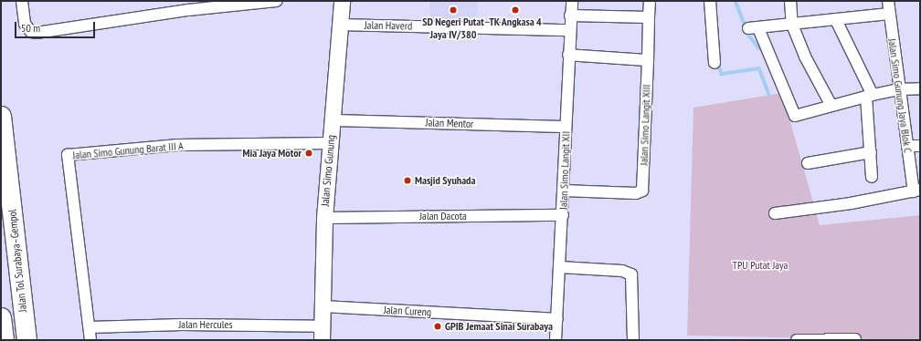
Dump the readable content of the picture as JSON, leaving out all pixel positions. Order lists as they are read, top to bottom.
{
  "streets": {
    "highway": ["Jalan Tol Surabaya–Gempol"],
    "main road": ["Jalan Simo Gunung"],
    "street": [
      "Jalan Haverd",
      "Jalan Simo Gunung Jaya Blok C",
      "Jalan Mentor",
      "Jalan Simo Langit XIII",
      "Jalan Simo Gunung Barat III A",
      "Jalan Simo Langit XII",
      "Jalan Dacota",
      "Jalan Cureng",
      "Jalan Hercules"
    ]
  },
  "crossings": [
    ["Jalan Haverd", "Jalan Simo Gunung"],
    ["Jalan Haverd", "Jalan Simo Langit XII"],
    ["Jalan Mentor", "Jalan Simo Gunung"],
    ["Jalan Mentor", "Jalan Simo Langit XII"],
    ["Jalan Simo Langit XIII", "Jalan Simo Langit XII"],
    ["Jalan Simo Gunung Barat III A", "Jalan Simo Gunung"],
    ["Jalan Simo Gunung Barat III A", "Jalan Hercules"],
    ["Jalan Simo Gunung", "Jalan Dacota"],
    ["Jalan Simo Gunung", "Jalan Cureng"],
    ["Jalan Simo Gunung", "Jalan Hercules"],
    ["Jalan Simo Langit XII", "Jalan Dacota"],
    ["Jalan Simo Langit XII", "Jalan Cureng"]
  ],
  "parks": ["TPU Putat Jaya"],
  "places": [
    "SD Negeri Putat Jaya IV/380",
    "TK Angkasa 4",
    "Mia Jaya Motor",
    "Masjid Syuhada",
    "GPIB Jemaat Sinai Surabaya"
  ],
  "scale_bar": "50 m"
}
